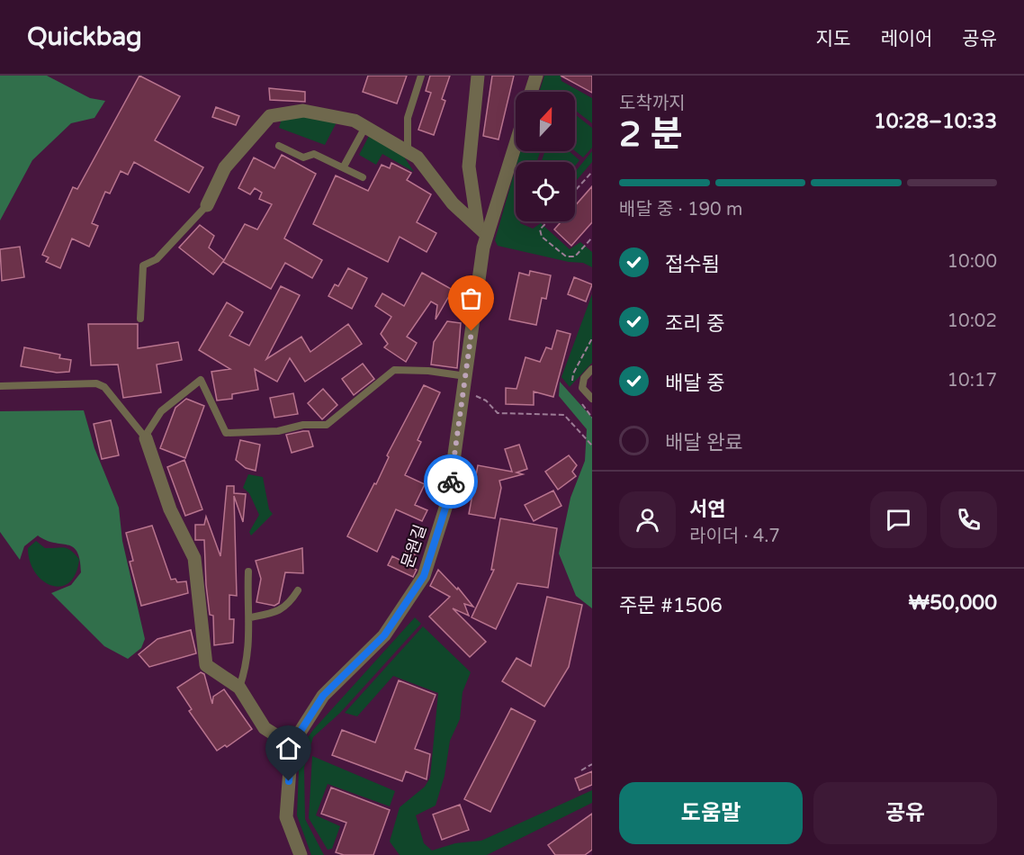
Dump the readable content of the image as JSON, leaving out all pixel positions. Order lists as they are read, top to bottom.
{
  "streets": {
    "street": ["문원길"]
  },
  "north": "top",
  "page": {
    "header": "Quickbag",
    "nav": ["지도", "레이어", "공유"],
    "heading": ["2 분", "도착까지", "10:28–10:33"],
    "panel": [
      "서연",
      "라이더 · 4.7",
      "주문 #1506",
      "₩50,000"
    ],
    "bar": "배달 중 · 190 m",
    "list": [
      ["접수됨", "10:00"],
      ["조리 중", "10:02"],
      ["배달 중", "10:17"],
      "배달 완료"
    ],
    "buttons": ["도움말", "공유"]
  }
}
